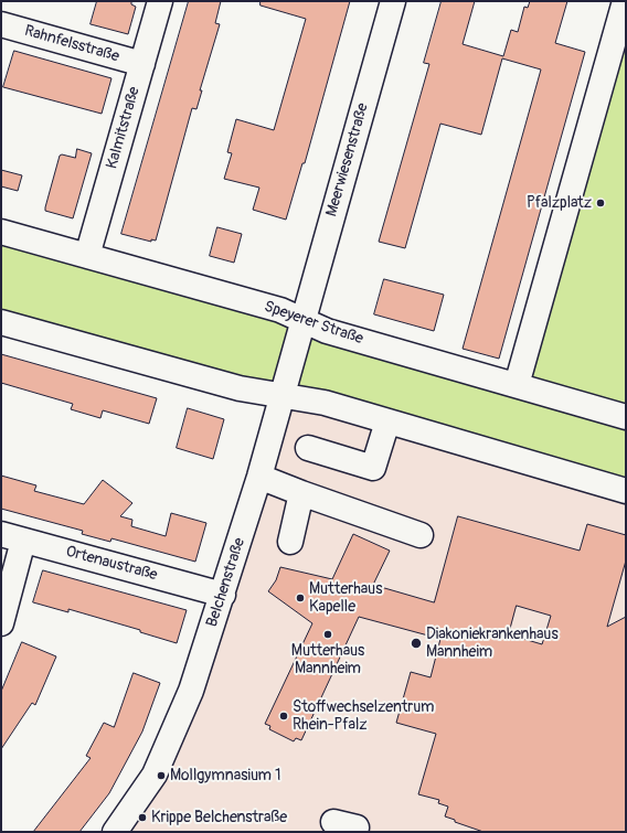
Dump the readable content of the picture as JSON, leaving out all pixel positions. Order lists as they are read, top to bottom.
{
  "streets": {
    "street": [
      "Rahnfelsstraße",
      "Kalmitstraße",
      "Meerwiesenstraße",
      "Speyerer Straße",
      "Ortenaustraße",
      "Belchenstraße"
    ]
  },
  "crossings": [
    ["Rahnfelsstraße", "Kalmitstraße"],
    ["Kalmitstraße", "Speyerer Straße"],
    ["Meerwiesenstraße", "Speyerer Straße"],
    ["Meerwiesenstraße", "Belchenstraße"],
    ["Speyerer Straße", "Belchenstraße"],
    ["Ortenaustraße", "Belchenstraße"]
  ],
  "places": [
    "Pfalzplatz",
    "Mutterhaus Kapelle",
    "Mutterhaus Mannheim",
    "Diakoniekrankenhaus Mannheim",
    "Stoffwechselzentrum Rhein-Pfalz",
    "Mollgymnasium 1",
    "Krippe Belchenstraße"
  ]
}
